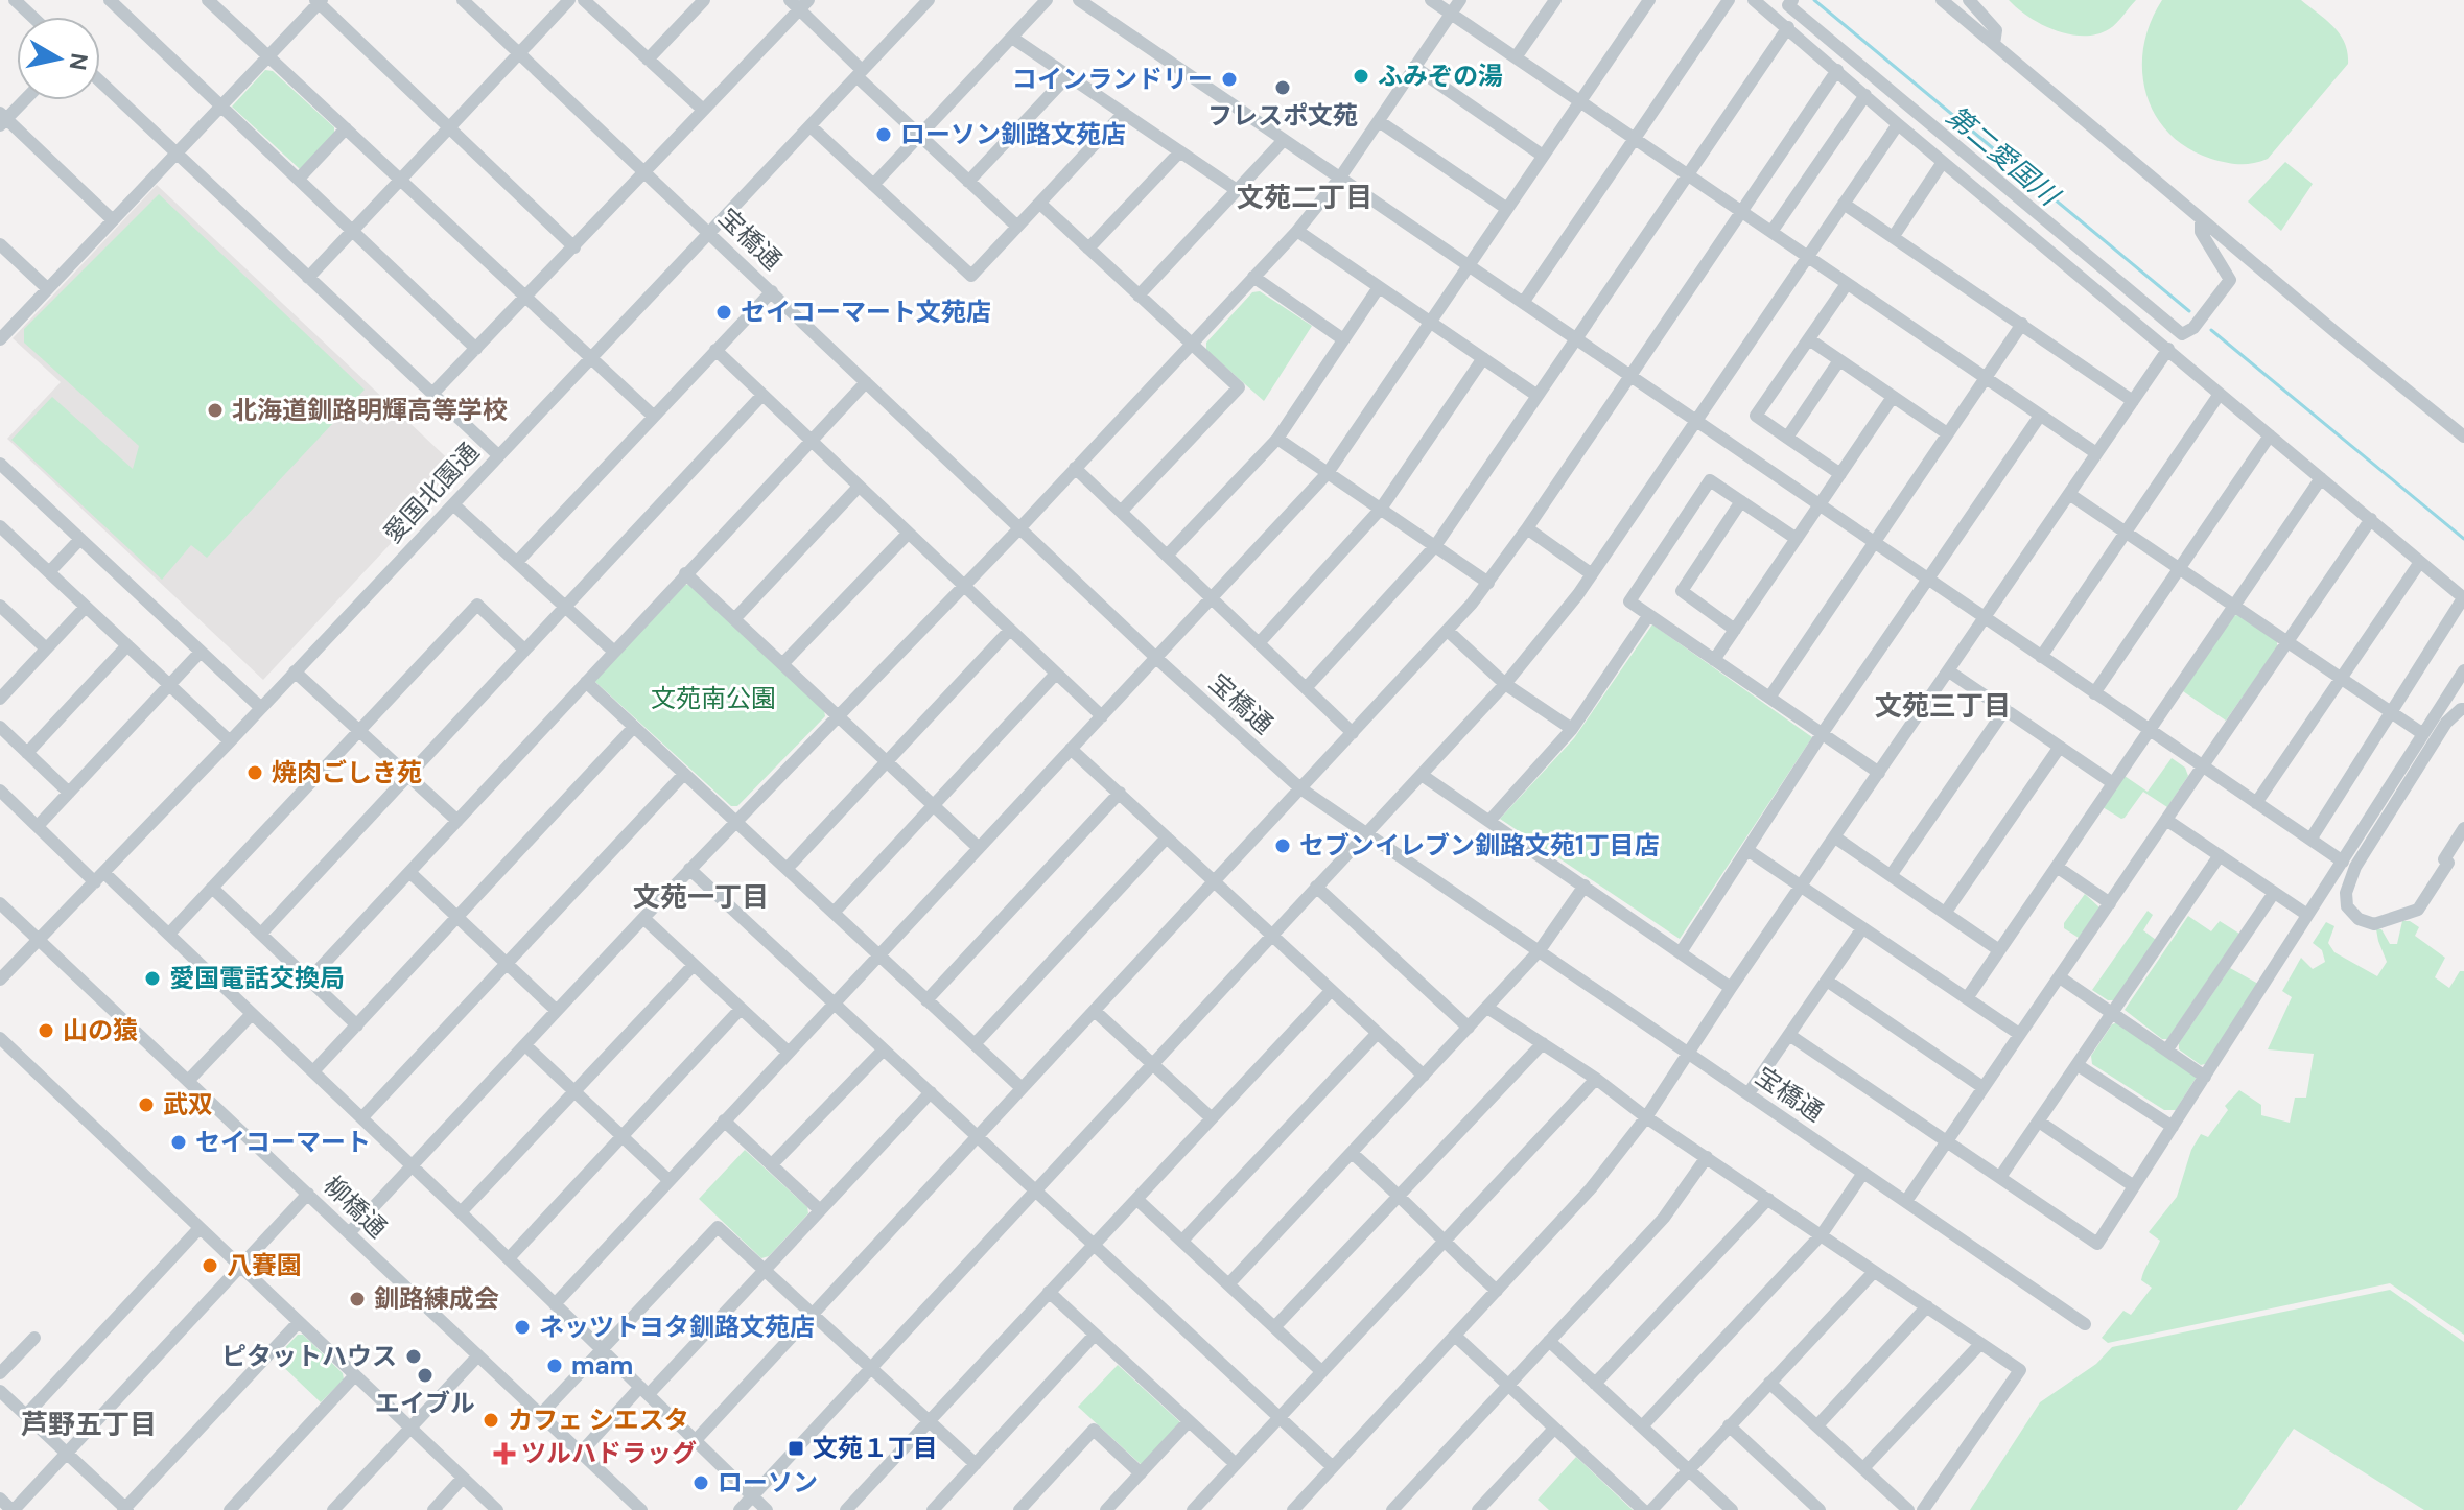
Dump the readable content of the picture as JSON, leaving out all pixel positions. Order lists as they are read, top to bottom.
{
  "streets": {
    "street": ["宝橋通", "愛国北園通", "柳橋通"]
  },
  "crossings": [
    ["宝橋通", "愛国北園通"],
    ["愛国北園通", "柳橋通"]
  ],
  "districts": [
    "文苑二丁目",
    "文苑三丁目",
    "文苑一丁目",
    "芦野五丁目"
  ],
  "water": ["第二愛国川"],
  "parks": ["文苑南公園"],
  "places": {
    "other": [
      "ふみぞの湯",
      "コインランドリー",
      "フレスポ文苑",
      "ローソン釧路文苑店",
      "セイコーマート文苑店",
      "北海道釧路明輝高等学校",
      "焼肉ごしき苑",
      "セブンイレブン釧路文苑1丁目店",
      "愛国電話交換局",
      "山の猿",
      "武双",
      "セイコーマート",
      "八賽園",
      "釧路練成会",
      "ネッツトヨタ釧路文苑店",
      "ピタットハウス",
      "mam",
      "エイブル",
      "カフェ シエスタ",
      "ローソン"
    ],
    "transit": ["文苑１丁目"],
    "health": ["ツルハドラッグ"]
  },
  "north": "right"
}
